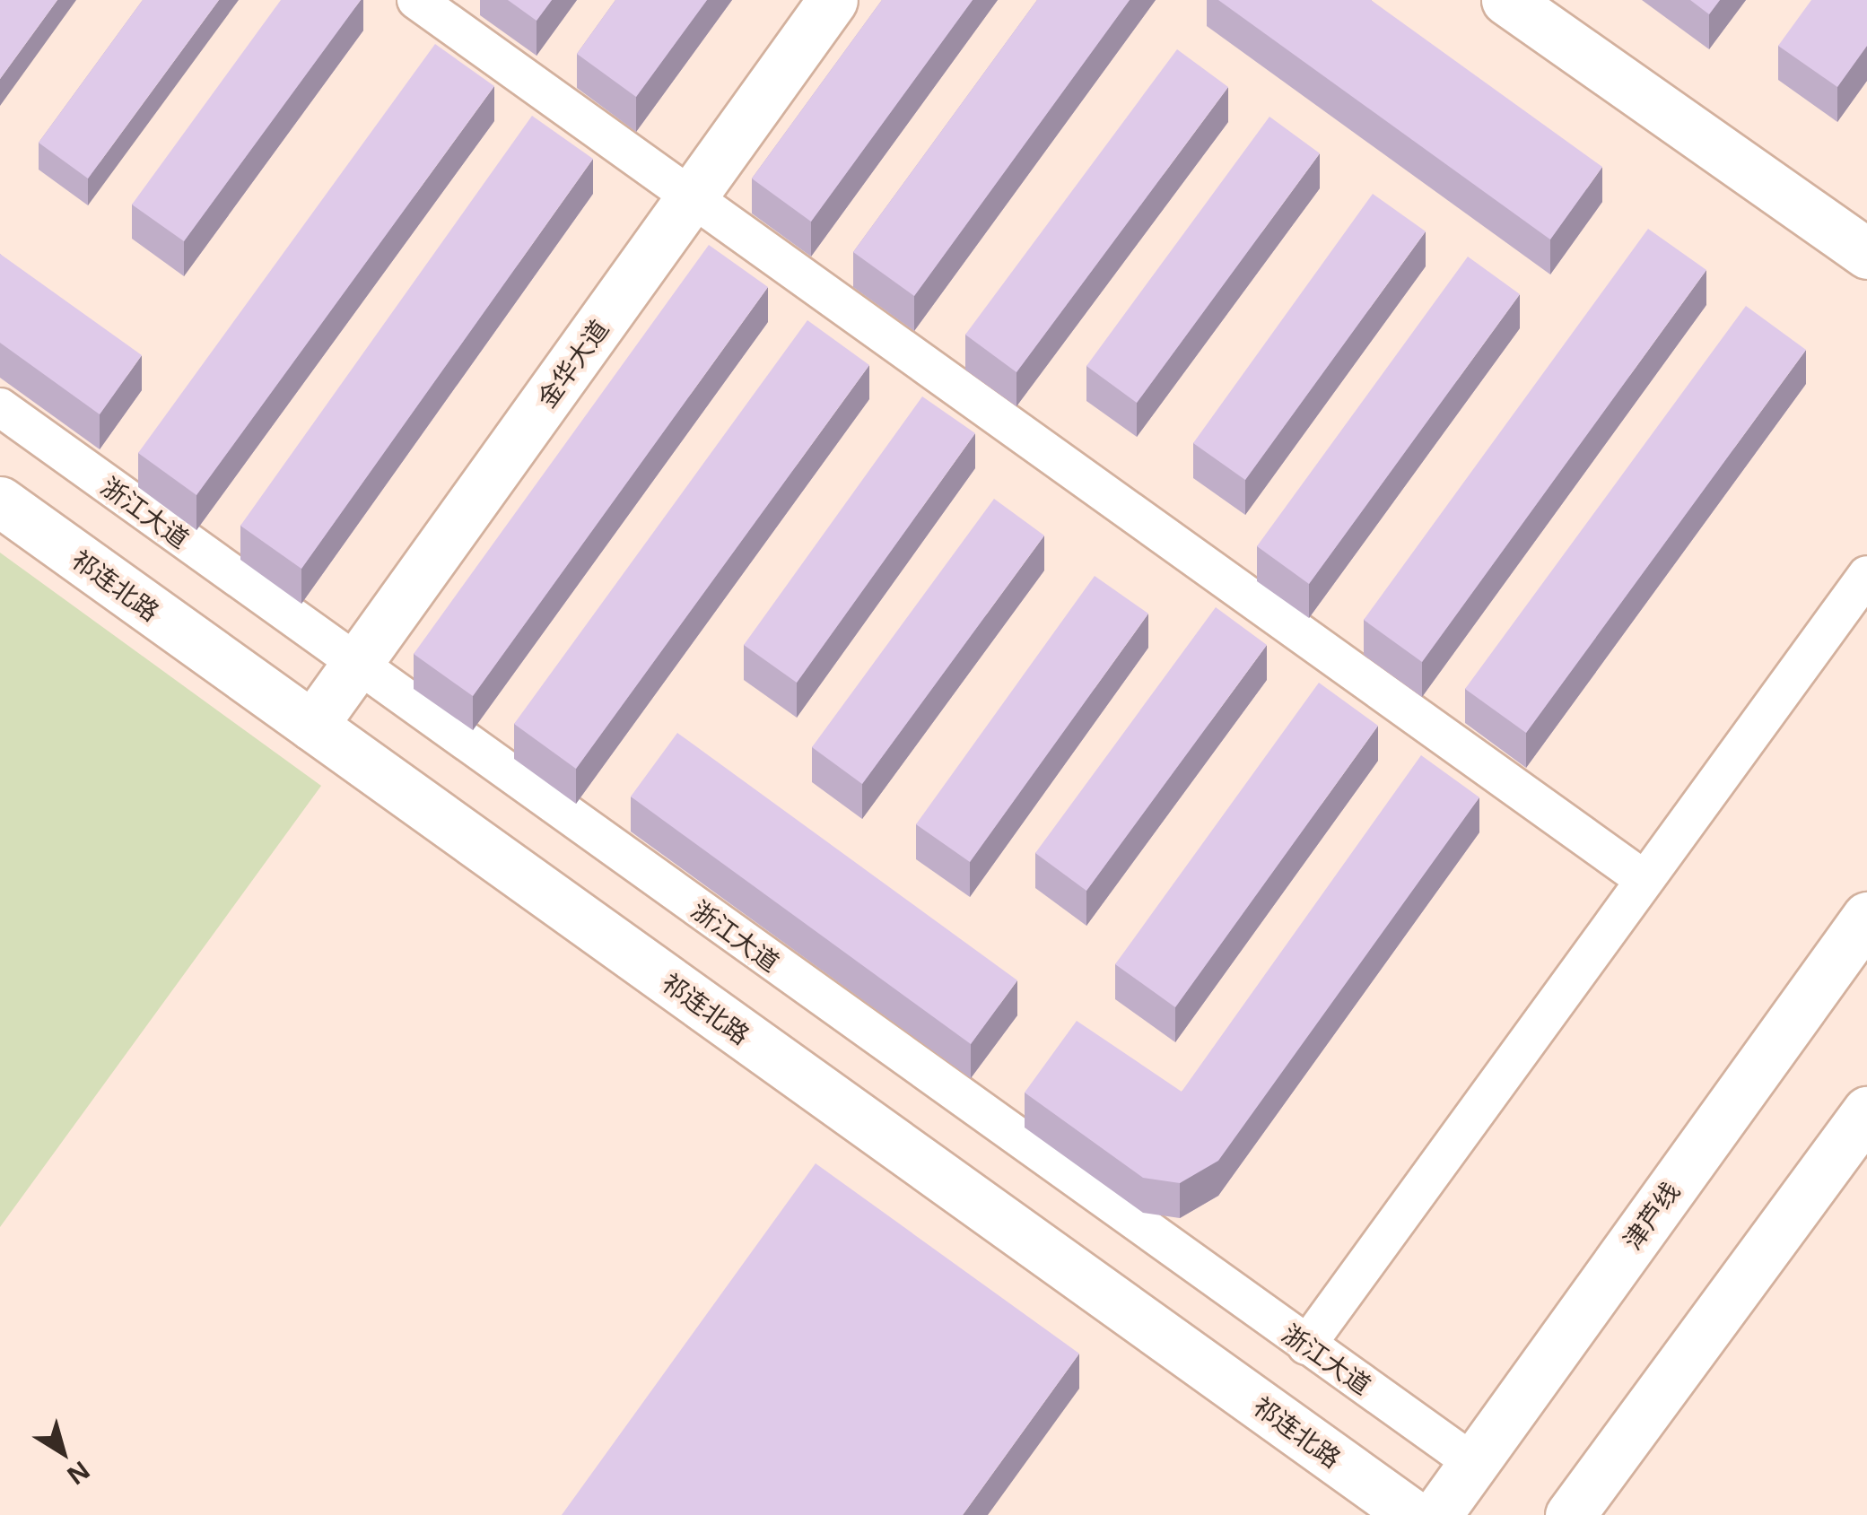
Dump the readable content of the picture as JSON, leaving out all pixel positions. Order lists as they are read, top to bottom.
{
  "streets": {
    "main road": ["金华大道", "祁连北路", "津芦线"],
    "street": ["浙江大道"]
  },
  "crossings": [
    ["金华大道", "浙江大道"],
    ["金华大道", "祁连北路"],
    ["浙江大道", "津芦线"]
  ],
  "north": "bottom right"
}
